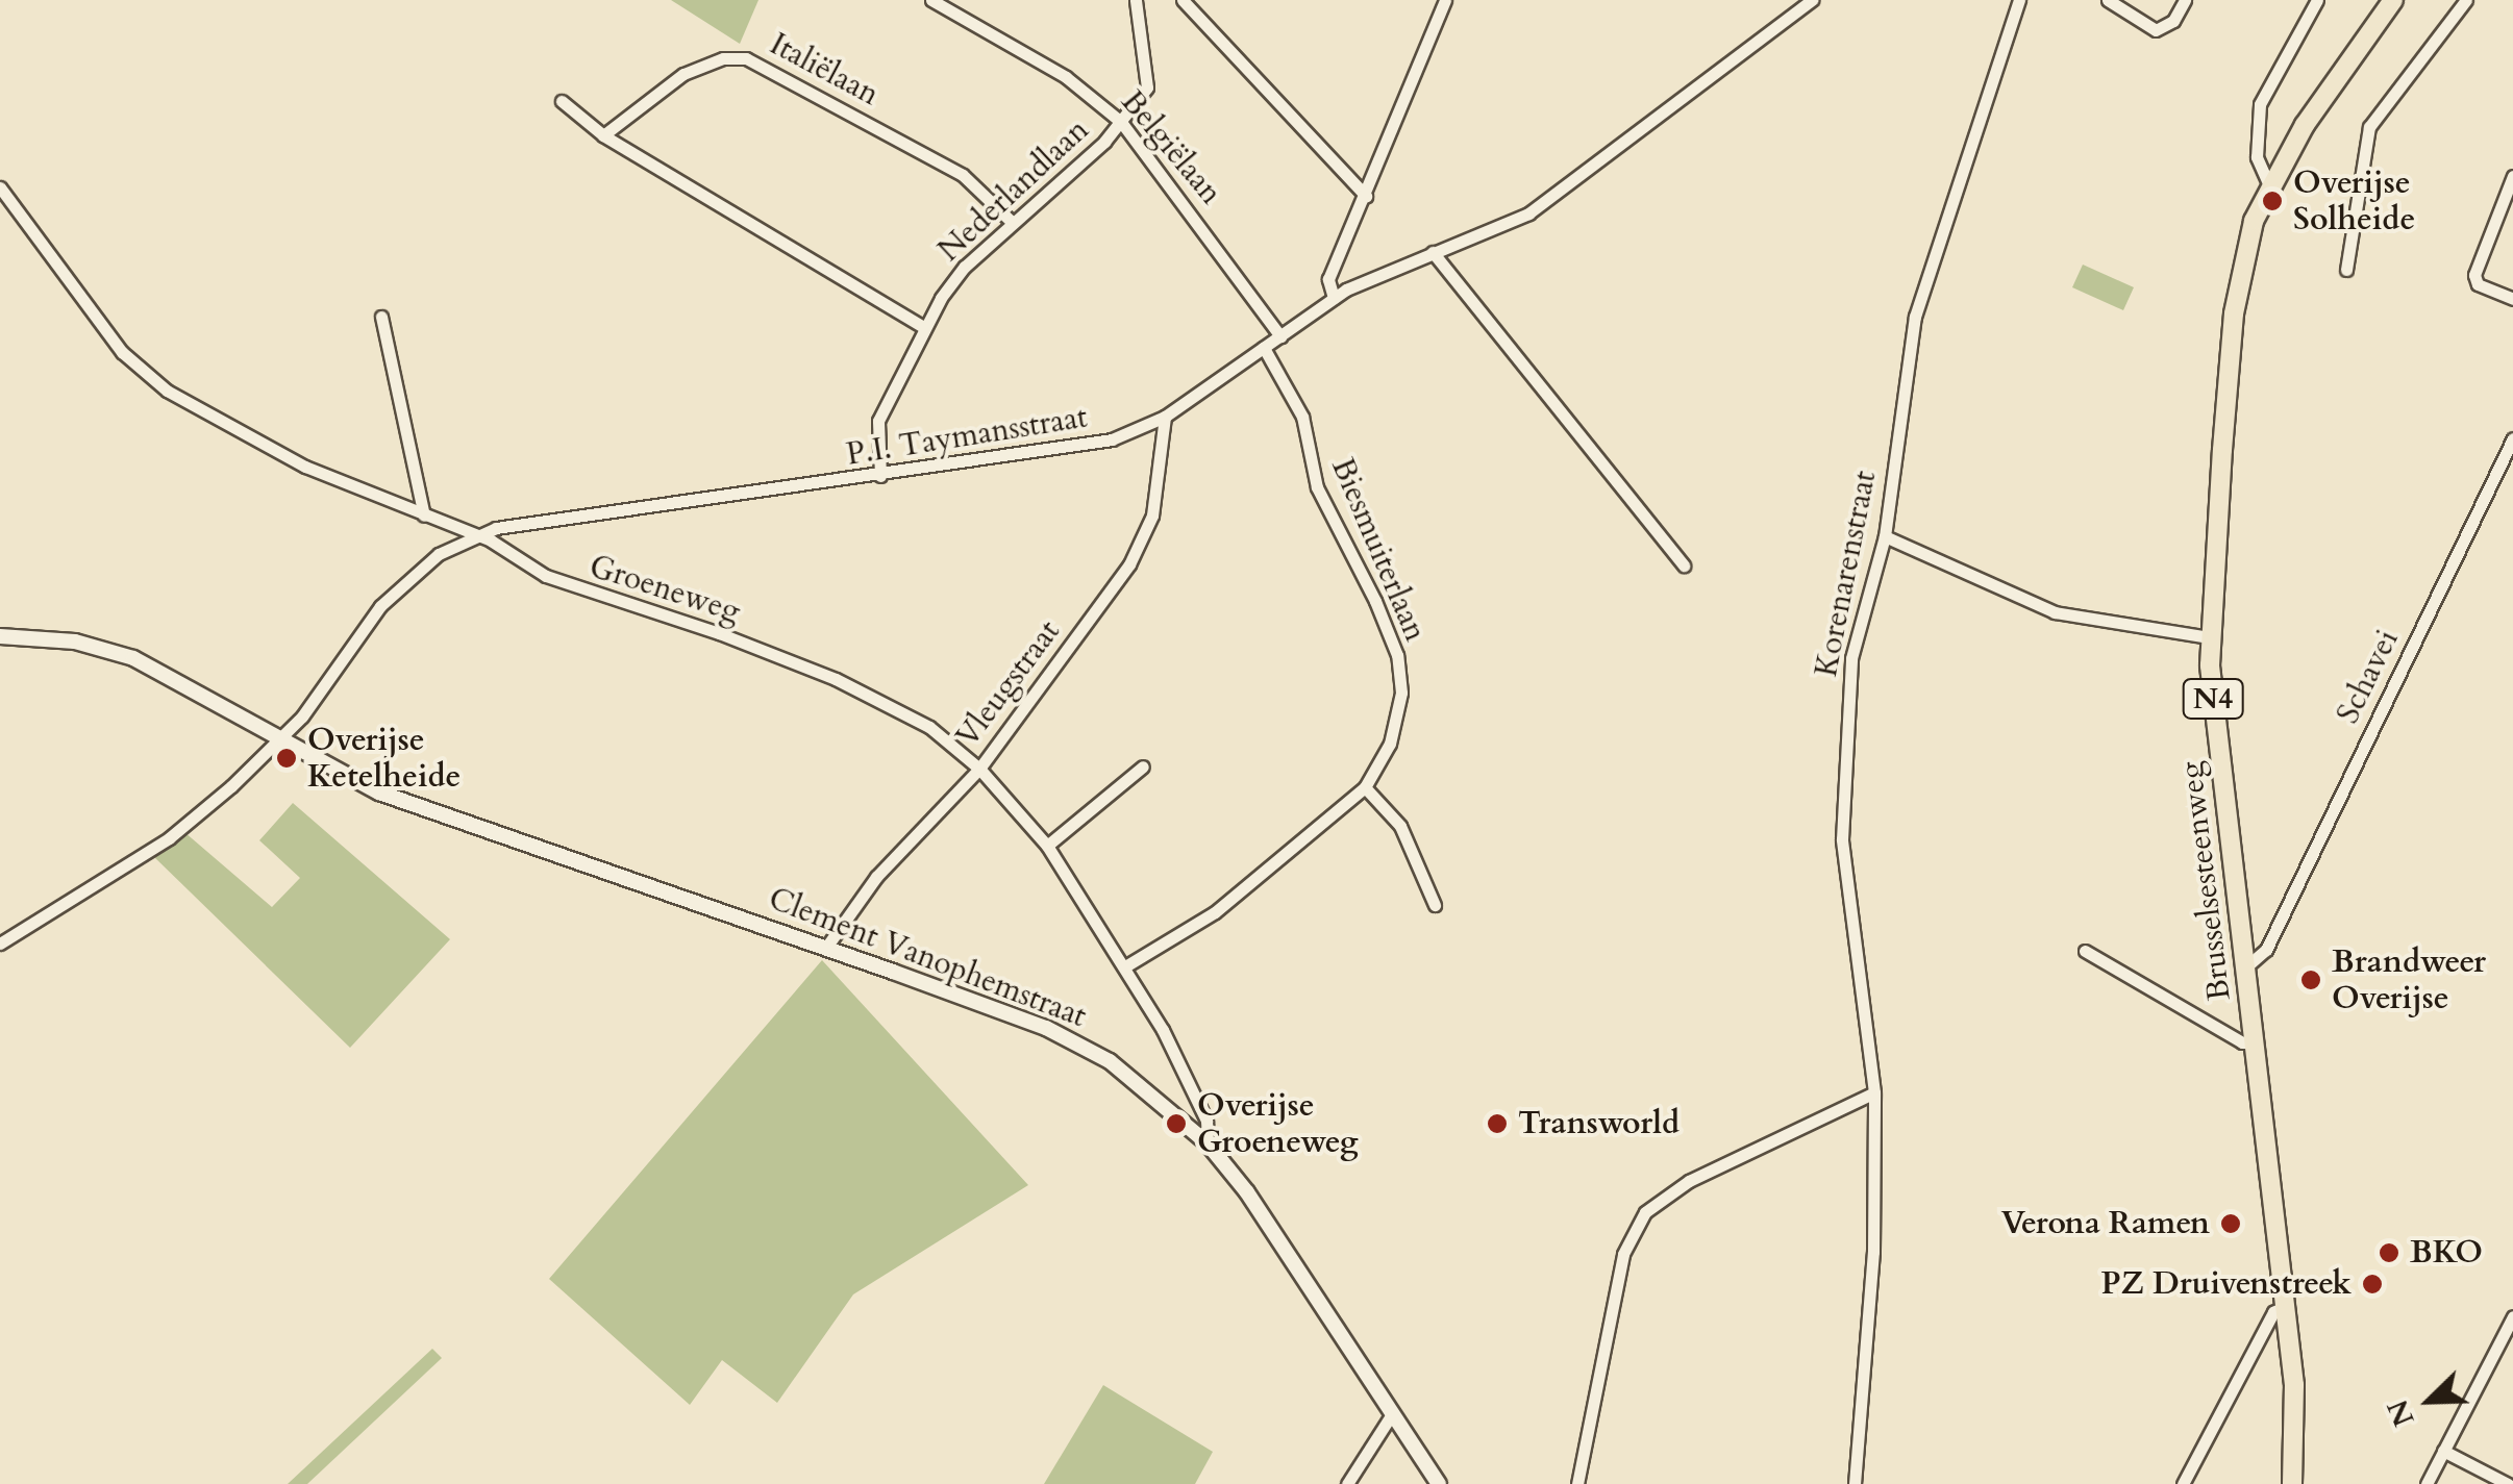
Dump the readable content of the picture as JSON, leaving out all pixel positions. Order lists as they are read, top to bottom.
{
  "streets": {
    "main road": ["N4", "Brusselsesteenweg"],
    "street": [
      "Italiëlaan",
      "Belgiëlaan",
      "Nederlandlaan",
      "P.I. Taymansstraat",
      "Biesmuiterlaan",
      "Korenarenstraat",
      "Groeneweg",
      "Schavei",
      "Vleugstraat",
      "Clement Vanophemstraat"
    ]
  },
  "crossings": [
    ["Italiëlaan", "Nederlandlaan"],
    ["Belgiëlaan", "Nederlandlaan"],
    ["Belgiëlaan", "P.I. Taymansstraat"],
    ["Nederlandlaan", "P.I. Taymansstraat"],
    ["P.I. Taymansstraat", "Biesmuiterlaan"],
    ["P.I. Taymansstraat", "Groeneweg"],
    ["P.I. Taymansstraat", "Vleugstraat"],
    ["P.I. Taymansstraat", "Clement Vanophemstraat"],
    ["Biesmuiterlaan", "Groeneweg"],
    ["Groeneweg", "Vleugstraat"],
    ["Groeneweg", "Clement Vanophemstraat"],
    ["Schavei", "Brusselsesteenweg"],
    ["Vleugstraat", "Clement Vanophemstraat"]
  ],
  "places": [
    "Overijse Solheide",
    "Overijse Ketelheide",
    "Brandweer Overijse",
    "Overijse Groeneweg",
    "Transworld",
    "Verona Ramen",
    "BKO",
    "PZ Druivenstreek"
  ],
  "north": "bottom left"
}
